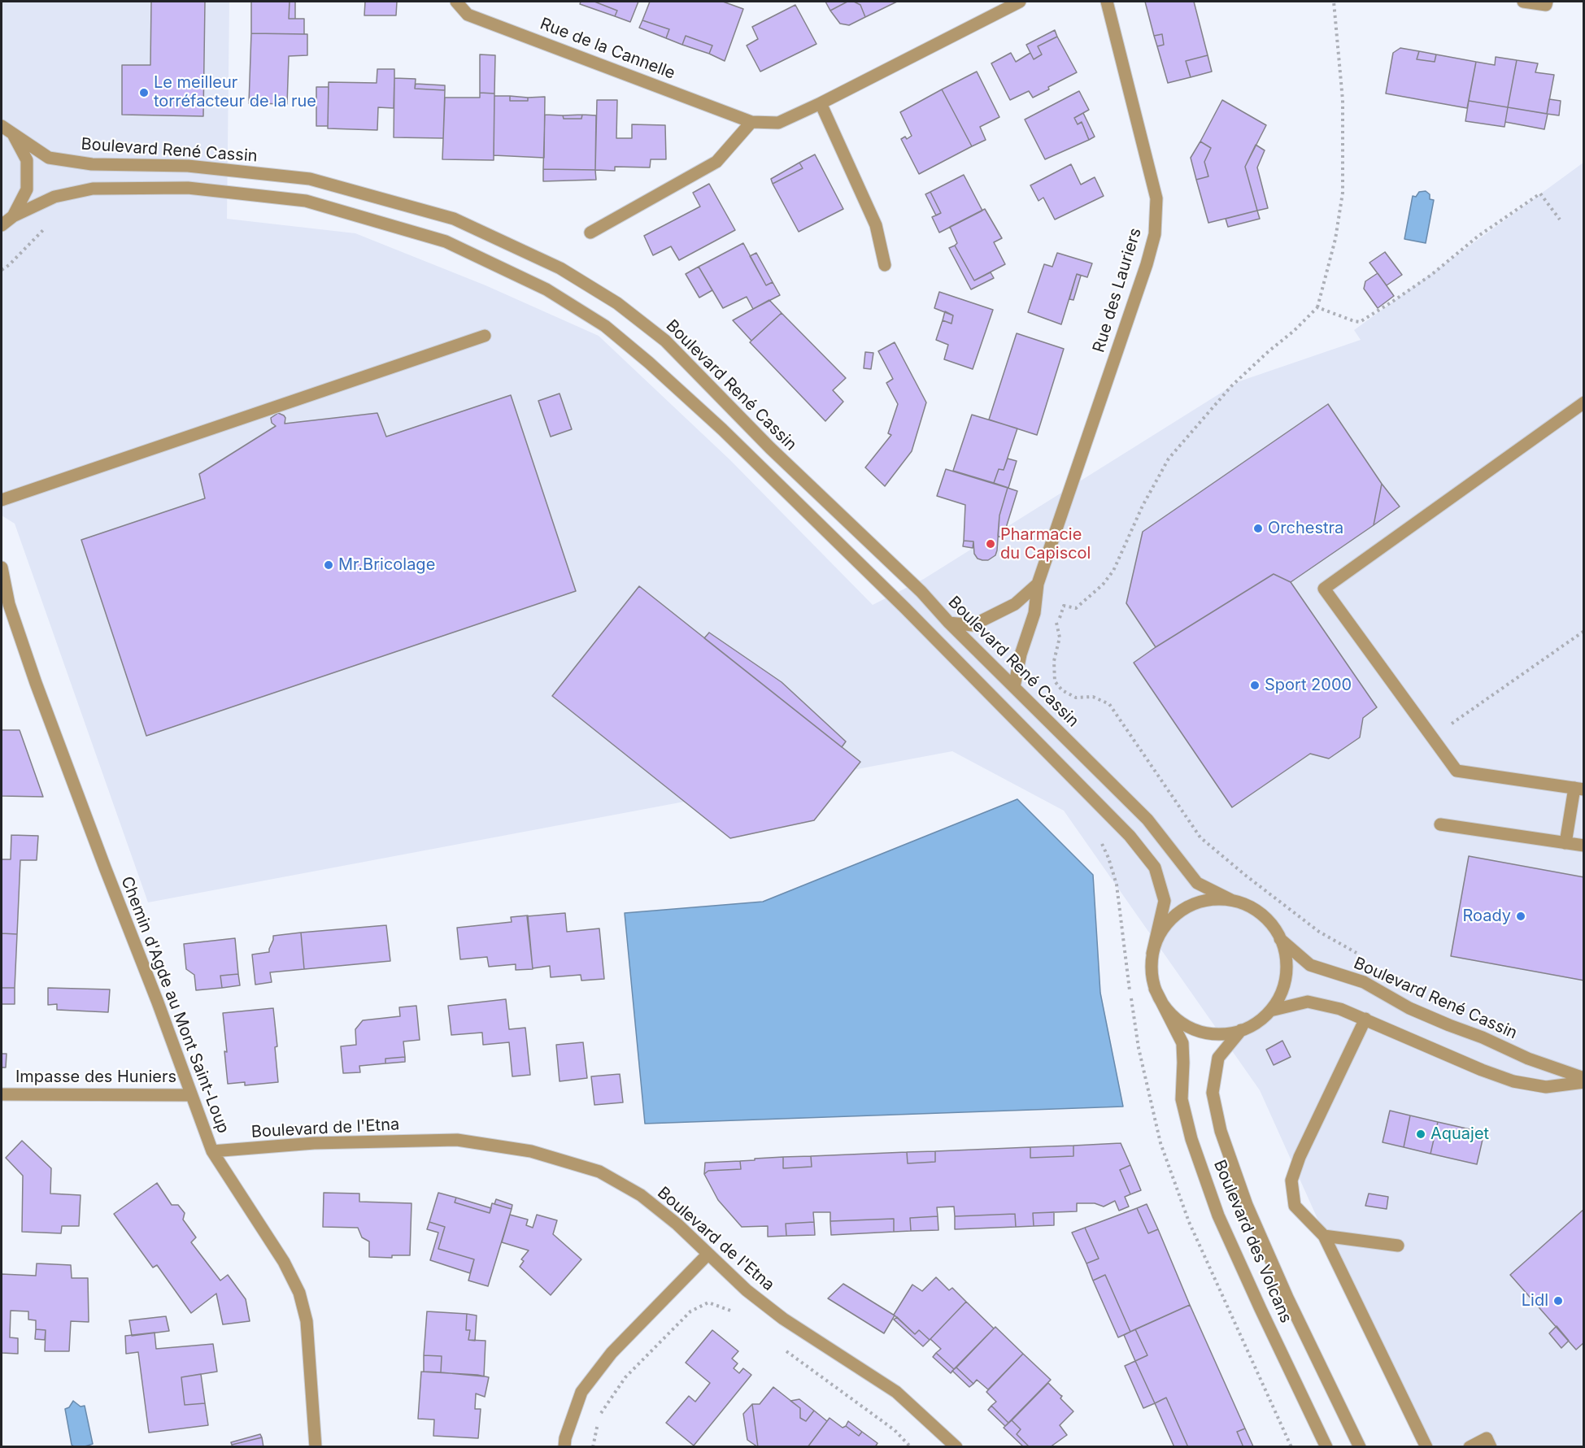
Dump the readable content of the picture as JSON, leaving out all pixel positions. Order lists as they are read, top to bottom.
{
  "streets": {
    "street": [
      "Rue de la Cannelle",
      "Boulevard René Cassin",
      "Rue des Lauriers",
      "Chemin d'Agde au Mont Saint-Loup",
      "Impasse des Huniers",
      "Boulevard de l'Etna",
      "Boulevard des Volcans"
    ]
  },
  "crossings": [
    ["Boulevard René Cassin", "Rue des Lauriers"],
    ["Boulevard René Cassin", "Boulevard des Volcans"],
    ["Chemin d'Agde au Mont Saint-Loup", "Impasse des Huniers"],
    ["Chemin d'Agde au Mont Saint-Loup", "Boulevard de l'Etna"]
  ],
  "places": [
    "Le meilleur torréfacteur de la rue",
    "Orchestra",
    "Pharmacie du Capiscol",
    "Mr.Bricolage",
    "Sport 2000",
    "Roady",
    "Aquajet",
    "Lidl"
  ]
}
